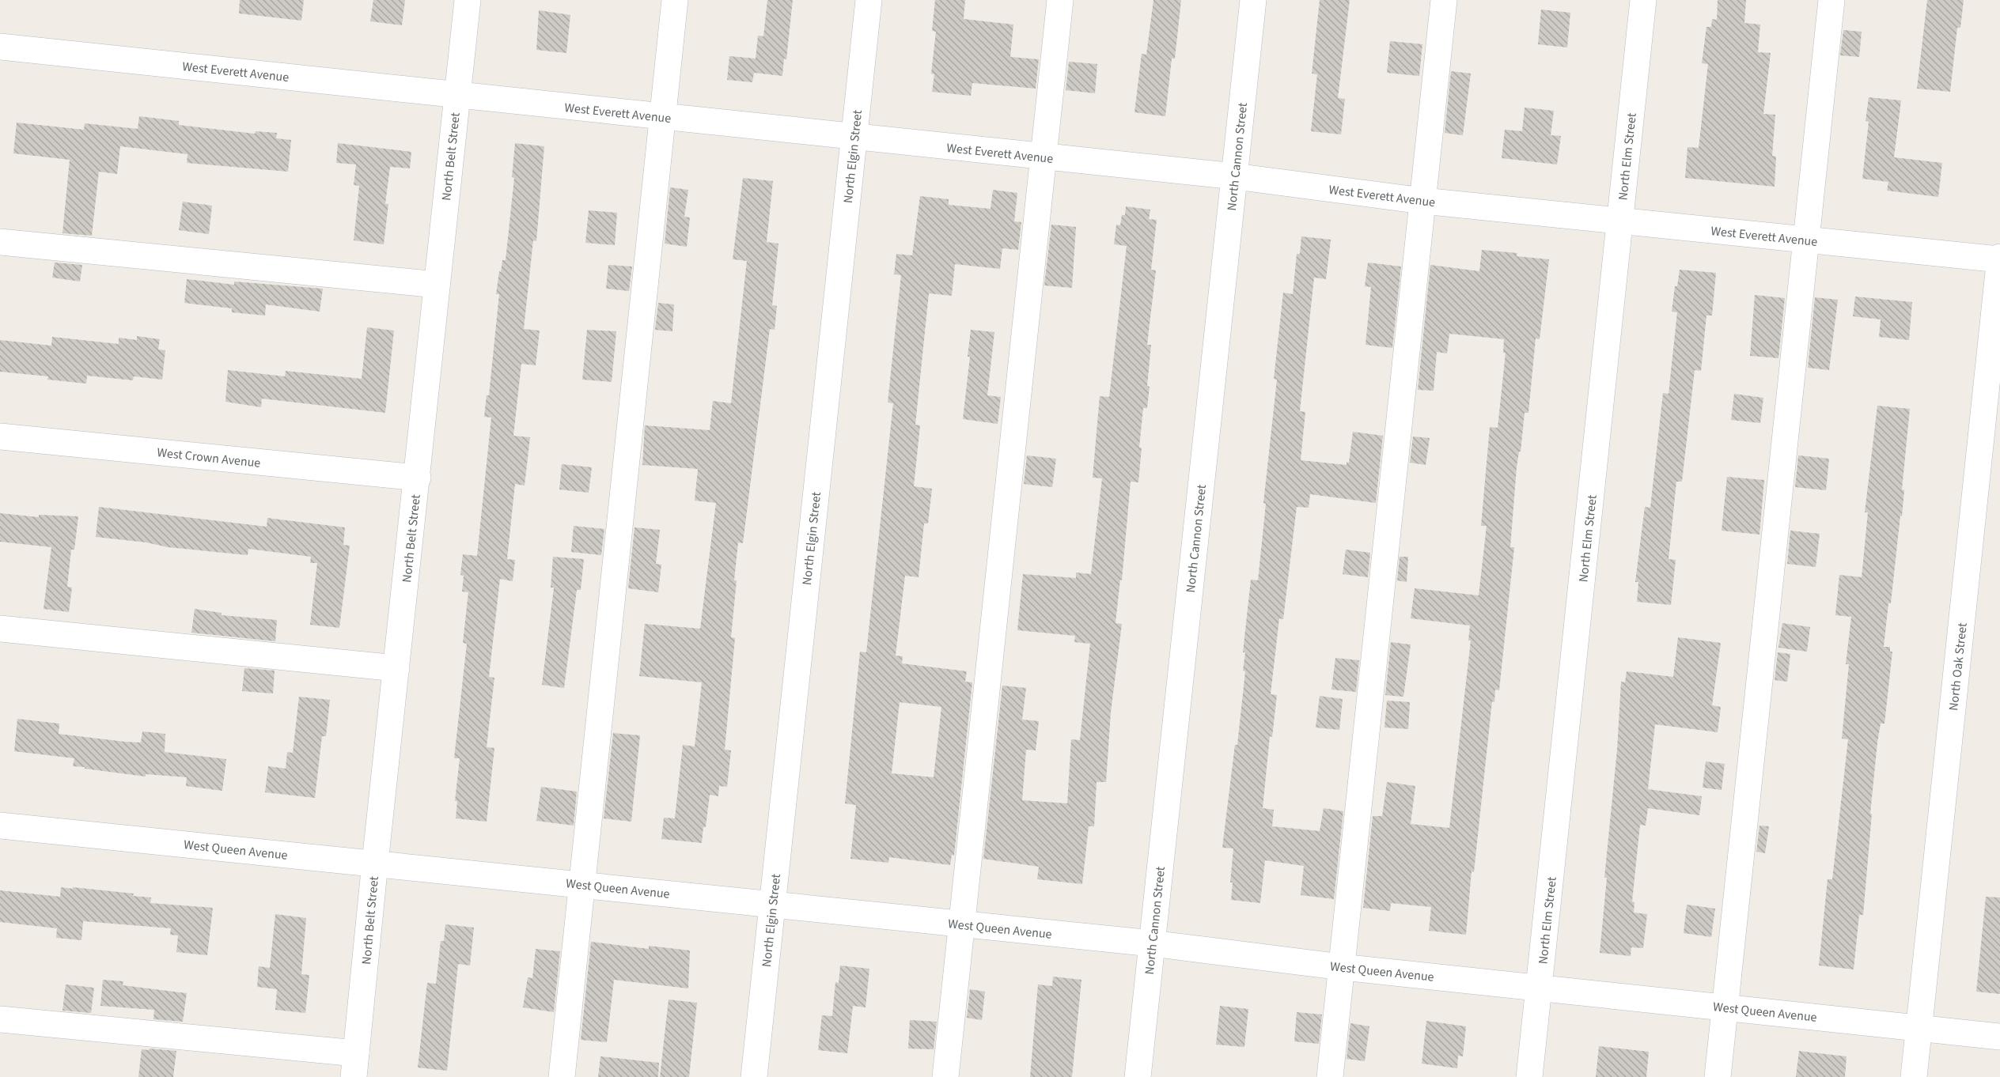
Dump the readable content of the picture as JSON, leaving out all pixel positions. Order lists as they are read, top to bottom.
{
  "streets": {
    "street": [
      "West Everett Avenue",
      "North Belt Street",
      "North Elgin Street",
      "North Cannon Street",
      "North Elm Street",
      "West Crown Avenue",
      "North Oak Street",
      "West Queen Avenue"
    ]
  },
  "crossings": [
    ["West Everett Avenue", "North Belt Street"],
    ["West Everett Avenue", "North Elgin Street"],
    ["West Everett Avenue", "North Cannon Street"],
    ["West Everett Avenue", "North Elm Street"],
    ["West Everett Avenue", "North Oak Street"],
    ["North Belt Street", "West Crown Avenue"],
    ["North Belt Street", "West Queen Avenue"],
    ["North Elgin Street", "West Queen Avenue"],
    ["North Cannon Street", "West Queen Avenue"],
    ["North Elm Street", "West Queen Avenue"],
    ["North Oak Street", "West Queen Avenue"]
  ]
}
